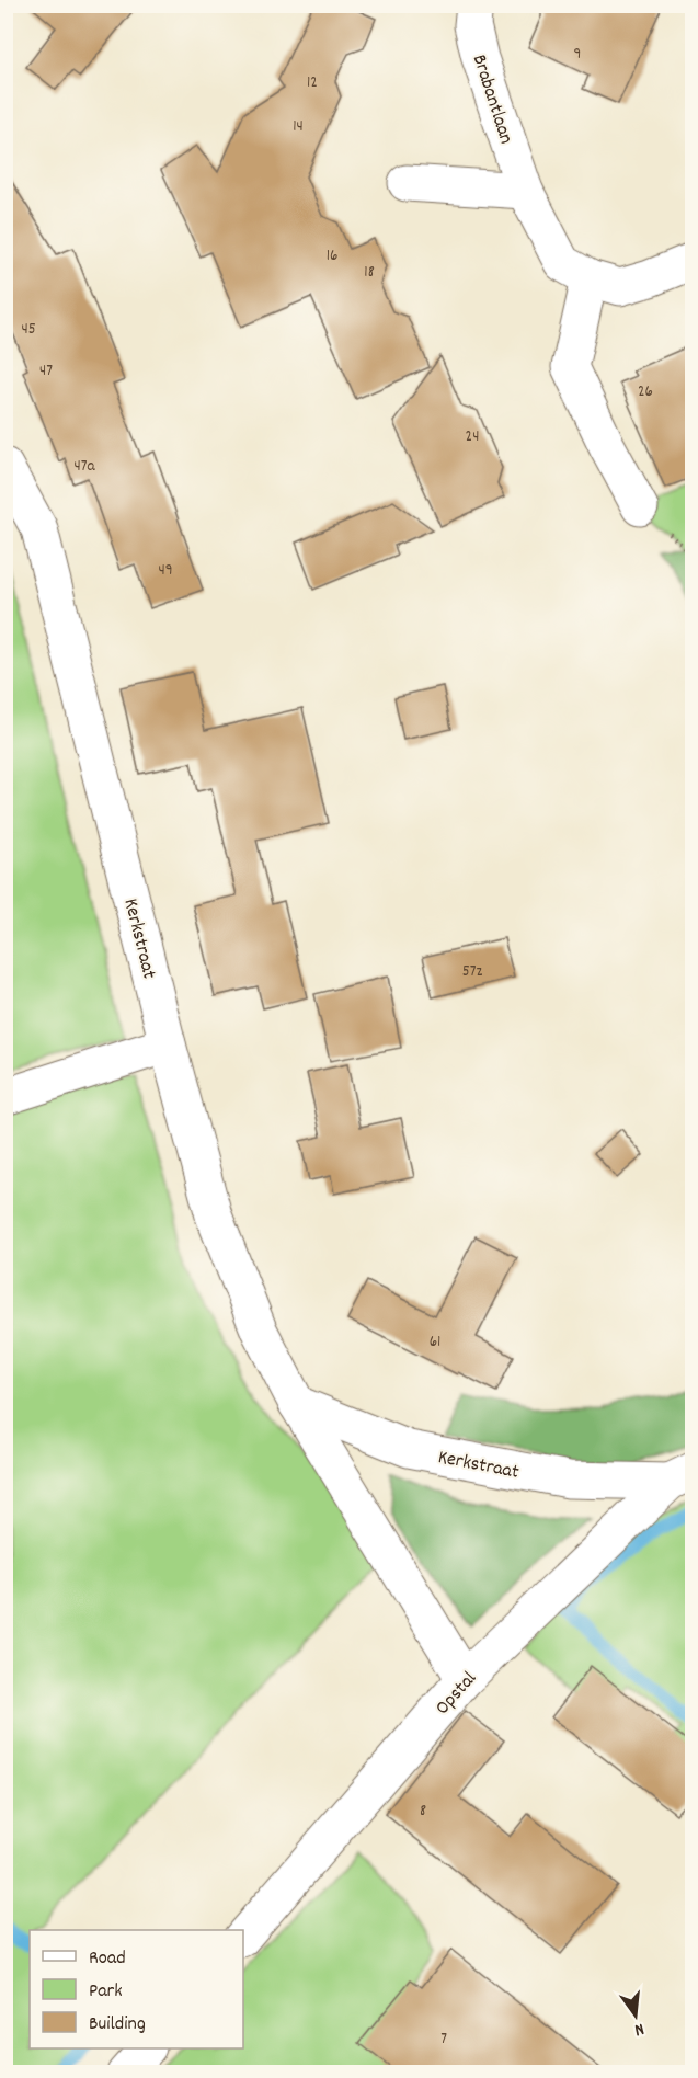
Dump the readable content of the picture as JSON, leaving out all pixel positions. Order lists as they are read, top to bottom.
{
  "streets": {
    "street": ["Brabantlaan", "Kerkstraat", "Opstal"]
  },
  "crossings": [
    ["Kerkstraat", "Opstal"]
  ],
  "house_numbers": [
    "9",
    "12",
    "14",
    "16",
    "18",
    "45",
    "47",
    "26",
    "24",
    "47a",
    "49",
    "57z",
    "61",
    "8",
    "7"
  ],
  "legend": ["Road", "Park", "Building"],
  "north": "bottom"
}
